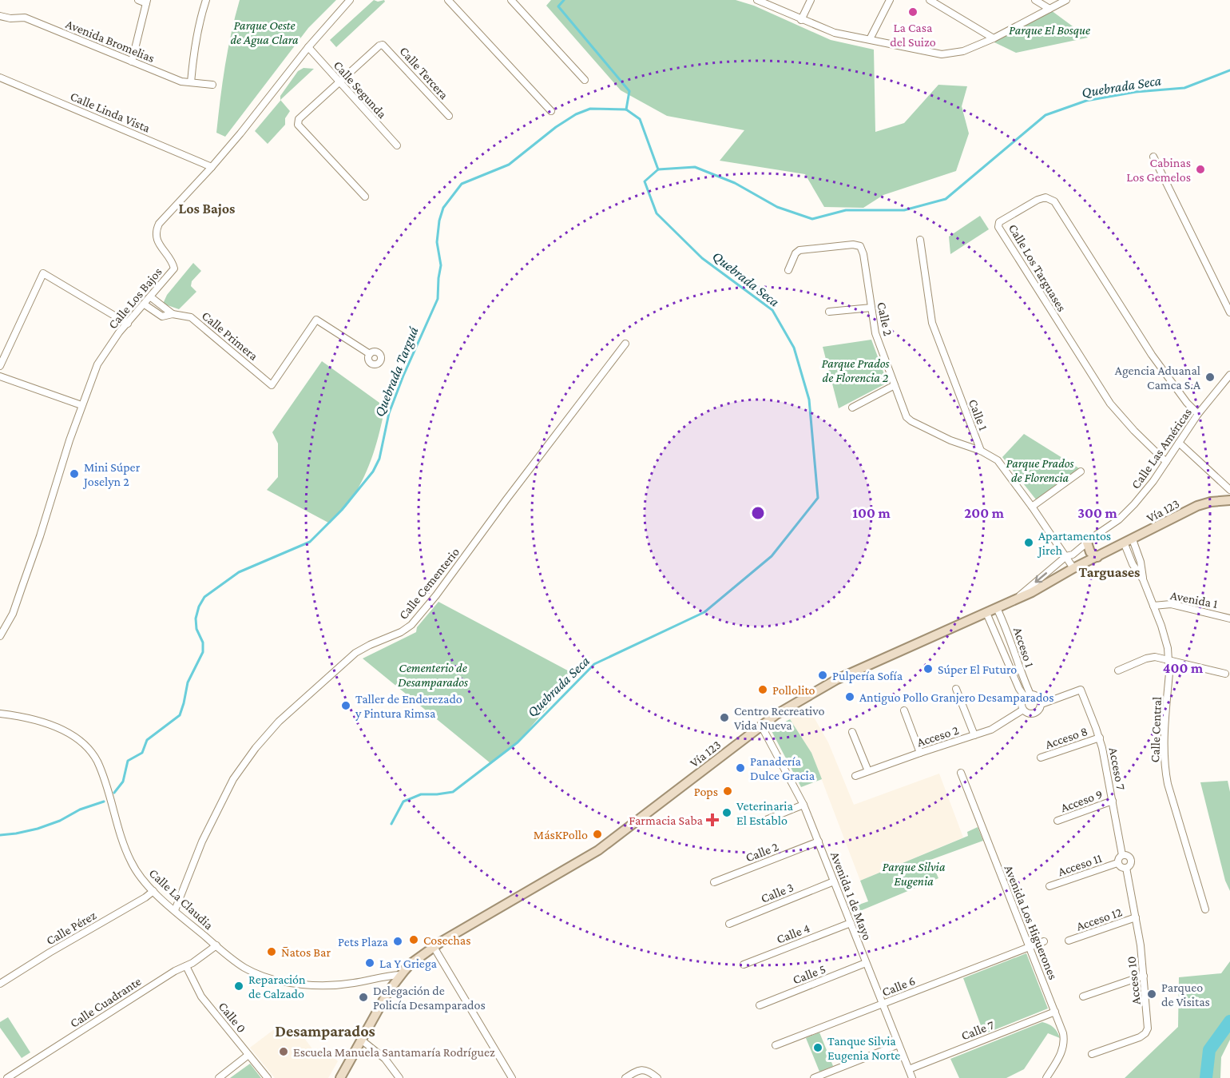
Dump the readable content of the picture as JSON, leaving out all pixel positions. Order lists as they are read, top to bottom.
{
  "streets": {
    "main road": ["Vía 123"],
    "street": [
      "Avenida Bromelias",
      "Calle Tercera",
      "Calle Segunda",
      "Calle Linda Vista",
      "Calle Los Targuases",
      "Calle Los Bajos",
      "Calle 2",
      "Calle Primera",
      "Calle 1",
      "Calle Las Américas",
      "Calle Cementerio",
      "Avenida 1",
      "Acceso 1",
      "Calle Central",
      "Acceso 2",
      "Acceso 8",
      "Acceso 7",
      "Acceso 9",
      "Acceso 11",
      "Calle 3",
      "Avenida 1 de Mayo",
      "Calle La Claudia",
      "Acceso 12",
      "Avenida Los Higuerones",
      "Calle Pérez",
      "Calle 4",
      "Calle 5",
      "Acceso 10",
      "Calle 6",
      "Calle Cuadrante",
      "Calle 0",
      "Calle 7"
    ]
  },
  "crossings": [
    ["Calle Tercera", "Calle Segunda"],
    ["Calle Segunda", "Calle Los Bajos"],
    ["Calle Linda Vista", "Calle Los Bajos"],
    ["Calle Los Targuases", "Calle Las Américas"],
    ["Calle Los Bajos", "Calle Primera"],
    ["Calle 2", "Calle 1"],
    ["Calle 2", "Avenida 1 de Mayo"],
    ["Calle 1", "Calle Las Américas"],
    ["Calle 1", "Vía 123"],
    ["Calle Las Américas", "Vía 123"],
    ["Vía 123", "Acceso 1"],
    ["Vía 123", "Calle Central"],
    ["Vía 123", "Avenida 1 de Mayo"],
    ["Vía 123", "Calle La Claudia"],
    ["Calle Cementerio", "Calle La Claudia"],
    ["Avenida 1", "Calle Central"],
    ["Acceso 1", "Acceso 2"],
    ["Acceso 1", "Acceso 7"],
    ["Acceso 2", "Acceso 7"],
    ["Acceso 8", "Acceso 7"],
    ["Acceso 7", "Acceso 9"],
    ["Acceso 7", "Acceso 11"],
    ["Acceso 7", "Acceso 10"],
    ["Acceso 11", "Acceso 10"],
    ["Calle 3", "Avenida 1 de Mayo"],
    ["Avenida 1 de Mayo", "Calle 4"],
    ["Avenida 1 de Mayo", "Calle 5"],
    ["Avenida 1 de Mayo", "Calle 6"],
    ["Avenida 1 de Mayo", "Calle 7"],
    ["Calle La Claudia", "Calle Pérez"],
    ["Calle La Claudia", "Calle Cuadrante"],
    ["Acceso 12", "Acceso 10"],
    ["Avenida Los Higuerones", "Calle 6"],
    ["Avenida Los Higuerones", "Calle 7"],
    ["Calle Cuadrante", "Calle 0"]
  ],
  "districts": ["Los Bajos", "Targuases", "Desamparados"],
  "water": ["Quebrada Seca", "Quebrada Targuá"],
  "parks": [
    "Parque Oeste de Agua Clara",
    "Parque El Bosque",
    "Parque Prados de Florencia 2",
    "Parque Prados de Florencia",
    "Cementerio de Desamparados",
    "Parque Silvia Eugenia"
  ],
  "places": {
    "other": [
      "La Casa del Suizo",
      "Cabinas Los Gemelos",
      "Agencia Aduanal Camca S.A",
      "Mini Súper Joselyn 2",
      "Apartamentos Jireh",
      "Súper El Futuro",
      "Pulpería Sofía",
      "Pollolito",
      "Antiguo Pollo Granjero Desamparados",
      "Taller de Enderezado y Pintura Rimsa",
      "Centro Recreativo Vida Nueva",
      "Panadería Dulce Gracia",
      "Pops",
      "Veterinaria El Establo",
      "MásKPollo",
      "Cosechas",
      "Pets Plaza",
      "Ñatos Bar",
      "La Y Griega",
      "Reparación de Calzado",
      "Parqueo de Visitas",
      "Delegación de Policía Desamparados",
      "Tanque Silvia Eugenia Norte",
      "Escuela Manuela Santamaría Rodríguez"
    ],
    "health": ["Farmacia Saba"]
  },
  "rings": [
    "100 m",
    "200 m",
    "300 m",
    "400 m"
  ]
}
